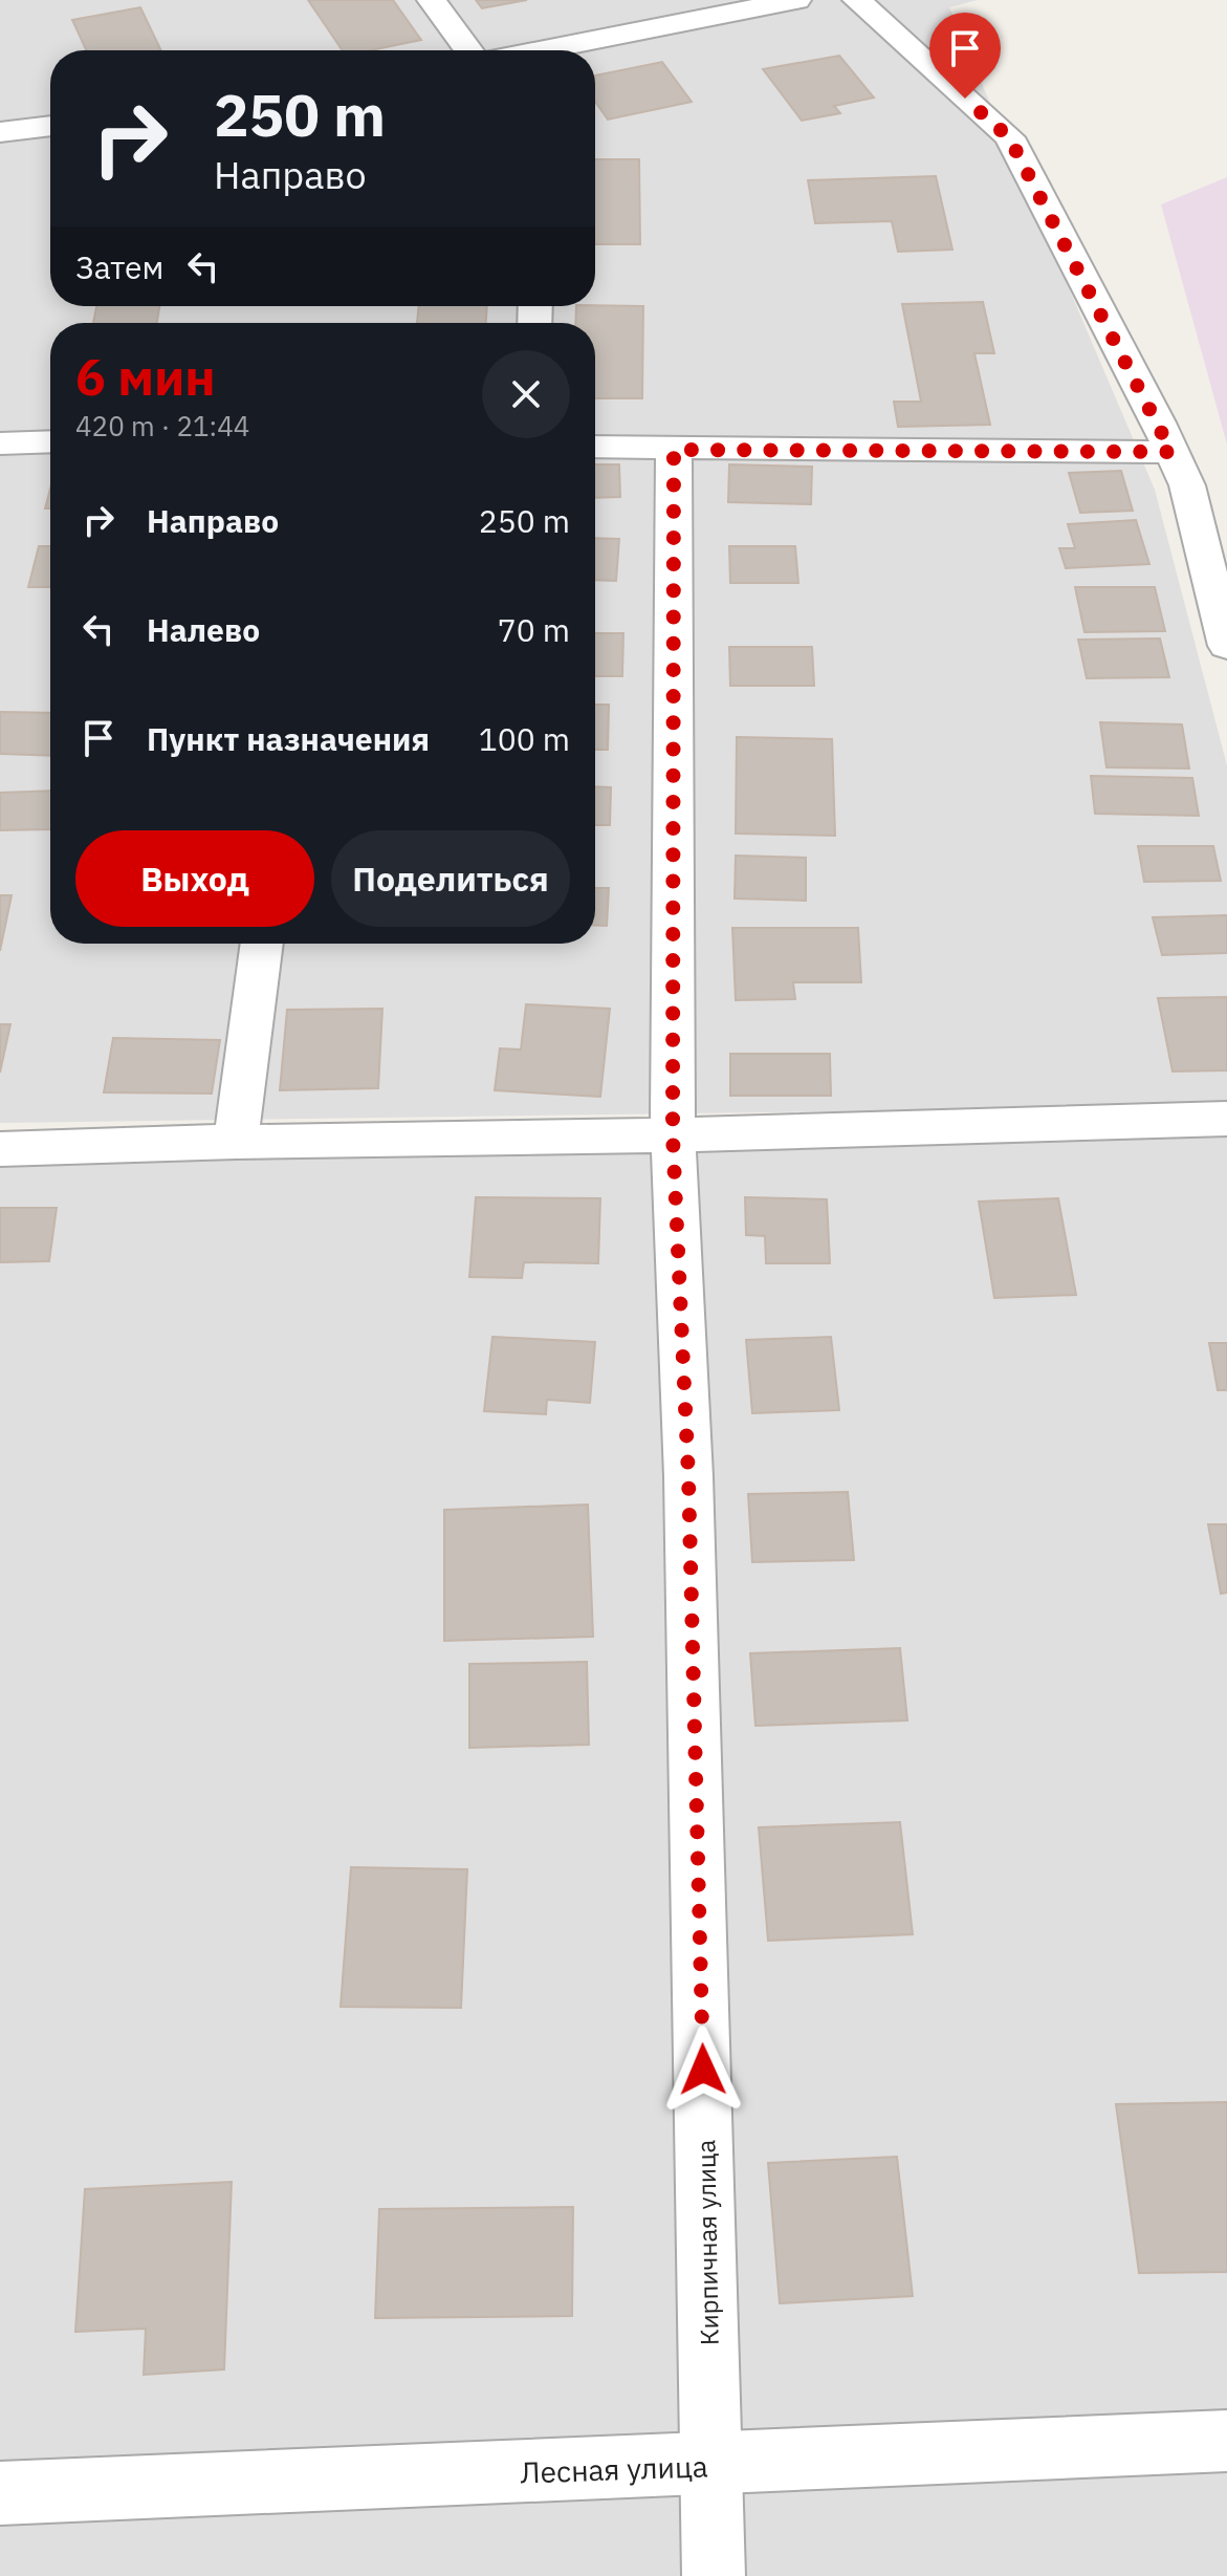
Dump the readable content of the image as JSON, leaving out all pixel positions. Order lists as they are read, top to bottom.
{
  "streets": {
    "street": ["Кирпичная улица", "Лесная улица"]
  },
  "crossings": [
    ["Кирпичная улица", "Лесная улица"]
  ],
  "page": {
    "turn": ["250 m", "Направо"],
    "then": "Затем",
    "heading": ["6 мин", "420 m · 21:44"],
    "list": [
      {
        "name": "Направо",
        "value": "250 m"
      },
      {
        "name": "Налево",
        "value": "70 m"
      },
      {
        "name": "Пункт назначения",
        "value": "100 m"
      }
    ],
    "buttons": ["Выход", "Поделиться"]
  }
}
